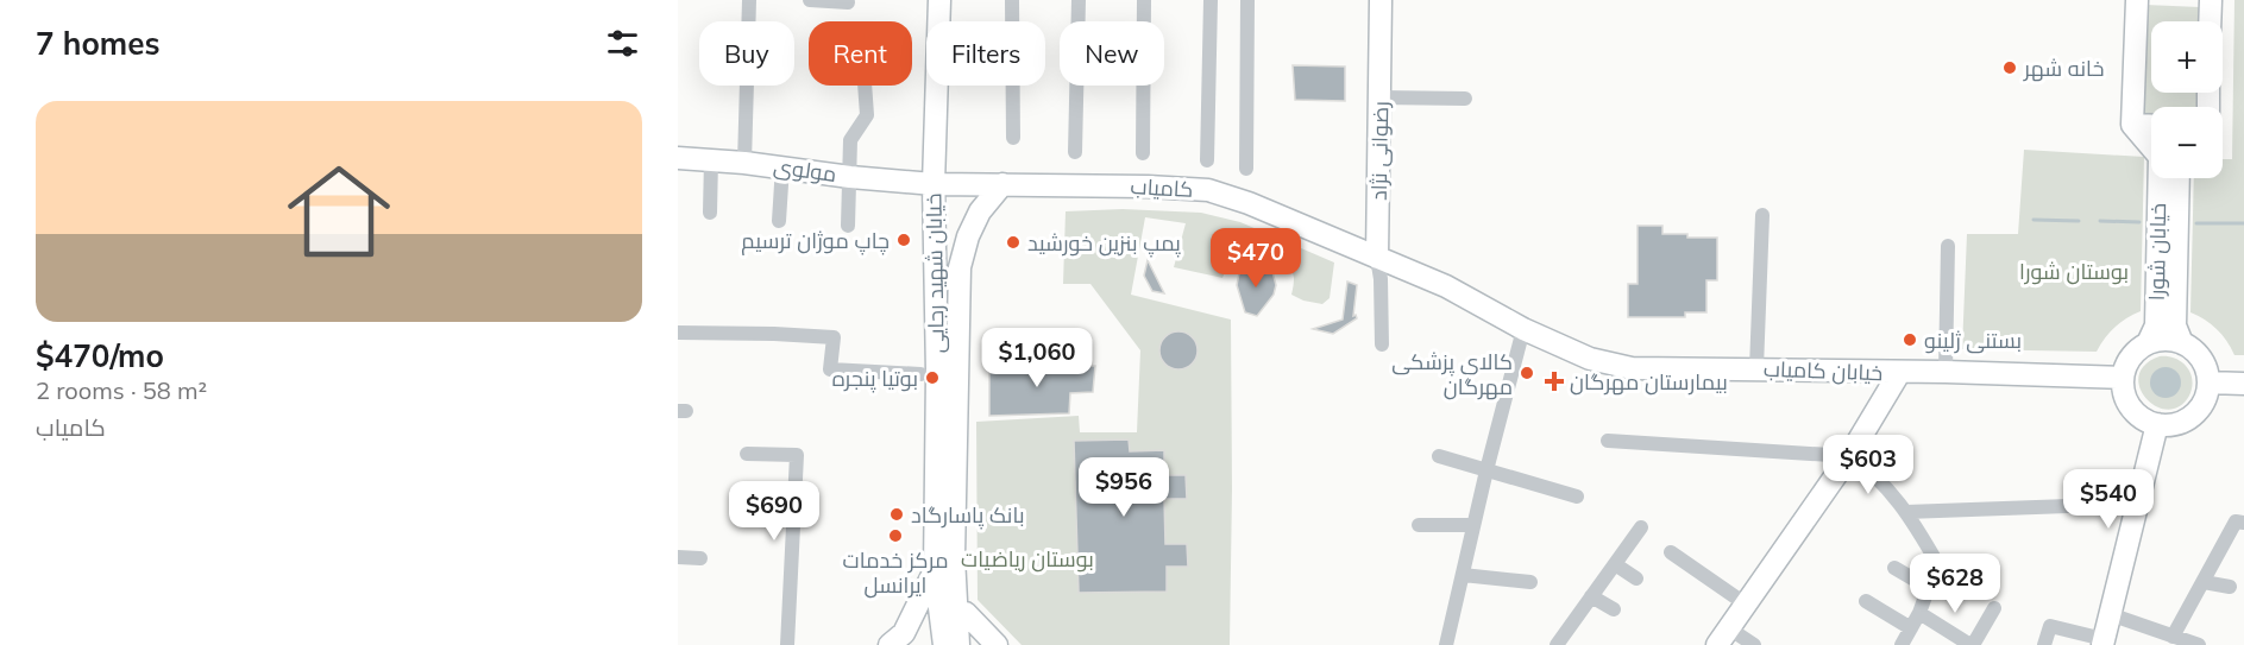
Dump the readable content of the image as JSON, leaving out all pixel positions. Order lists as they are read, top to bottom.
{
  "streets": {
    "main road": [
      "رضوانی نژاد",
      "مولوی",
      "کامیاب",
      "خیابان شورا",
      "خیابان شهید رجایی",
      "خیابان کامیاب"
    ]
  },
  "crossings": [
    ["رضوانی نژاد", "کامیاب"],
    ["رضوانی نژاد", "خیابان کامیاب"],
    ["مولوی", "کامیاب"],
    ["مولوی", "خیابان شهید رجایی"],
    ["کامیاب", "خیابان شهید رجایی"],
    ["کامیاب", "خیابان کامیاب"],
    ["خیابان شورا", "خیابان کامیاب"]
  ],
  "parks": ["بوستان شورا", "بوستان ریاضیات"],
  "places": {
    "other": [
      "خانه شهر",
      "چاپ موژان ترسیم",
      "پمپ بنزین خورشید",
      "بستنی ژلینو",
      "کالای پزشکی مهرگان",
      "بوتیا پنجره",
      "بانک پاسارگاد",
      "مرکز خدمات ایرانسل"
    ],
    "health": ["بیمارستان مهرگان"]
  },
  "page": {
    "heading": "7 homes",
    "map_buttons": ["+", "−"],
    "chip": [
      "Buy",
      "Rent",
      "Filters",
      "New"
    ],
    "list": [
      {
        "name": "$470/mo",
        "note": "2 rooms · 58 m² · کامیاب"
      }
    ],
    "price": [
      "$470",
      "$1,060",
      "$603",
      "$956",
      "$540",
      "$690",
      "$628"
    ]
  }
}
